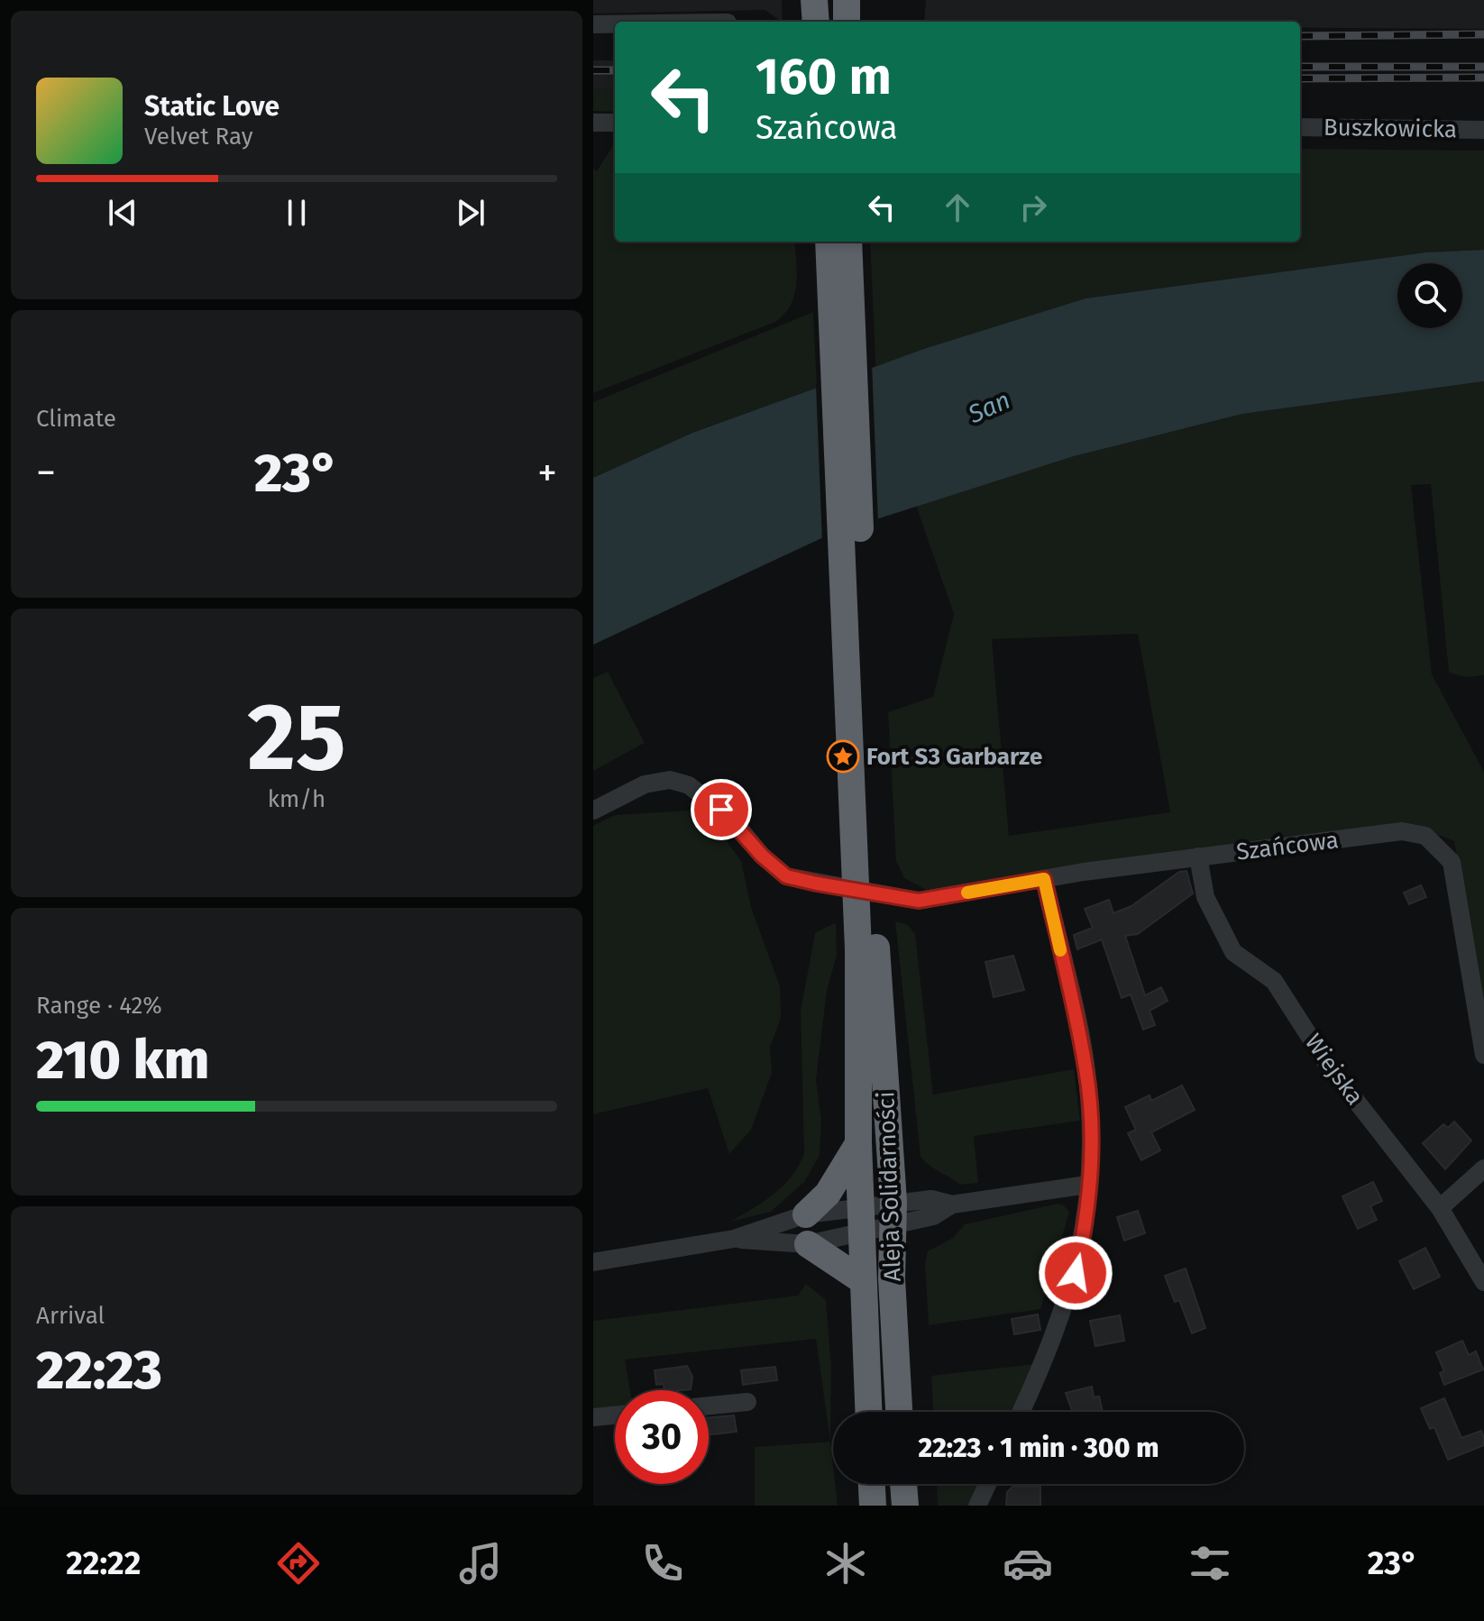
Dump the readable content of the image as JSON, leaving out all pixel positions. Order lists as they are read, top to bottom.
{
  "streets": {
    "highway": ["Aleja Solidarności"],
    "street": ["Buszkowicka", "Szańcowa", "Wiejska"]
  },
  "crossings": [
    ["Szańcowa", "Wiejska"]
  ],
  "water": ["San"],
  "places": {
    "place": ["Fort S3 Garbarze"]
  },
  "page": {
    "turn": ["160 m", "Szańcowa"],
    "song": ["Static Love", "Velvet Ray"],
    "tile": [
      "Climate",
      ["25", "km/h"],
      ["Range · 42%", "210 km"],
      ["Arrival", "22:23"]
    ],
    "heat": ["−", "23°", "+"],
    "limit": "30",
    "trip": "22:23 · 1 min · 300 m",
    "tabs": ["22:22", "23°"]
  }
}
